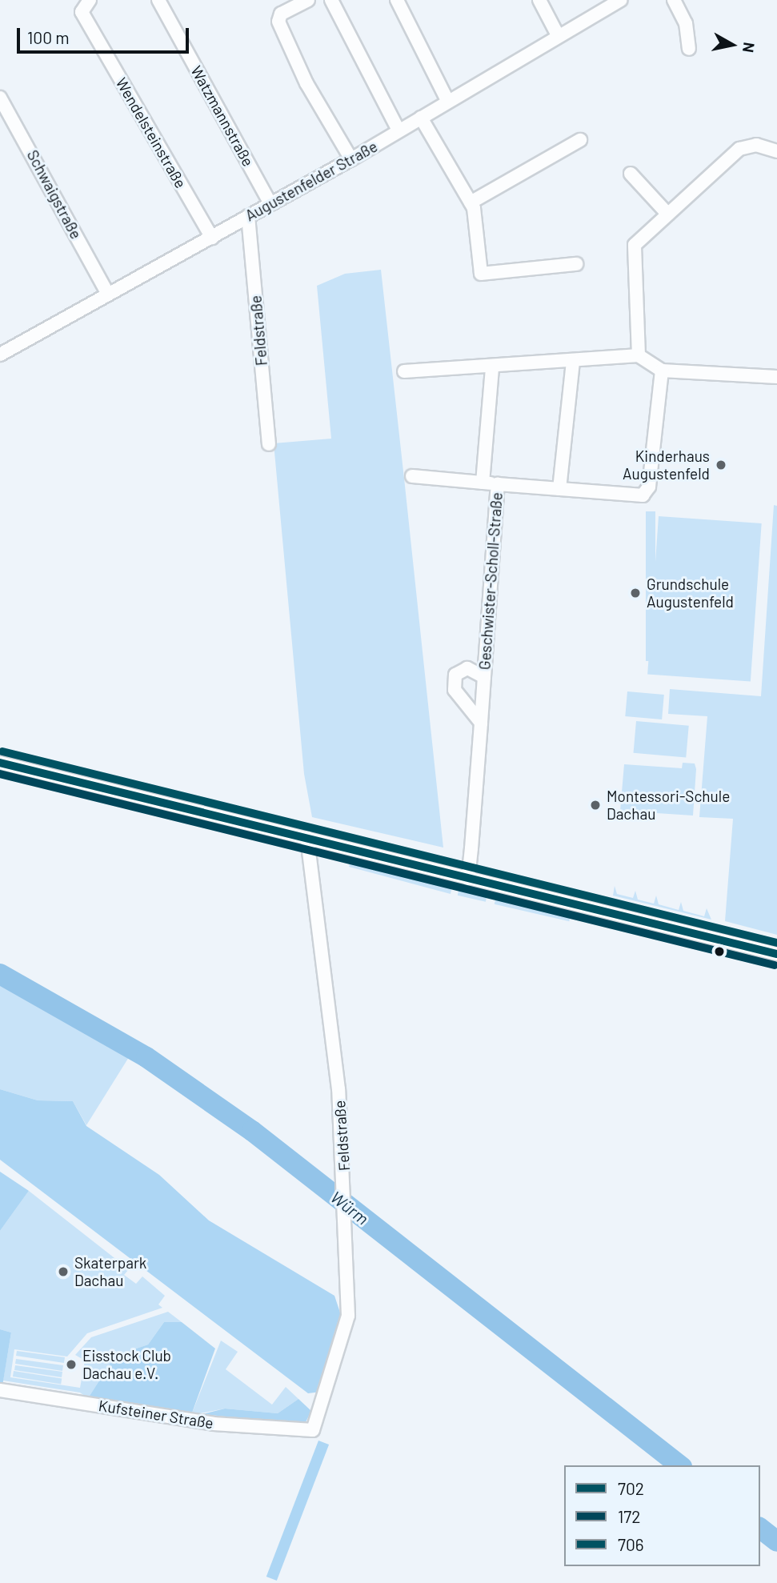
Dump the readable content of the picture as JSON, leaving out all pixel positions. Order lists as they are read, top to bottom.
{
  "streets": {
    "street": [
      "Watzmannstraße",
      "Wendelsteinstraße",
      "Augustenfelder Straße",
      "Schwaigstraße",
      "Feldstraße",
      "Geschwister-Scholl-Straße",
      "Kufsteiner Straße"
    ]
  },
  "crossings": [
    ["Watzmannstraße", "Augustenfelder Straße"],
    ["Wendelsteinstraße", "Augustenfelder Straße"],
    ["Augustenfelder Straße", "Schwaigstraße"],
    ["Augustenfelder Straße", "Feldstraße"],
    ["Feldstraße", "Kufsteiner Straße"]
  ],
  "water": ["Würm"],
  "places": [
    "Kinderhaus Augustenfeld",
    "Grundschule Augustenfeld",
    "Montessori-Schule Dachau",
    "Skaterpark Dachau",
    "Eisstock Club Dachau e.V."
  ],
  "lines": ["transit line 706", "transit line 702", "transit line 172"],
  "legend": ["702", "172", "706"],
  "scale_bar": "100 m",
  "north": "right"
}
